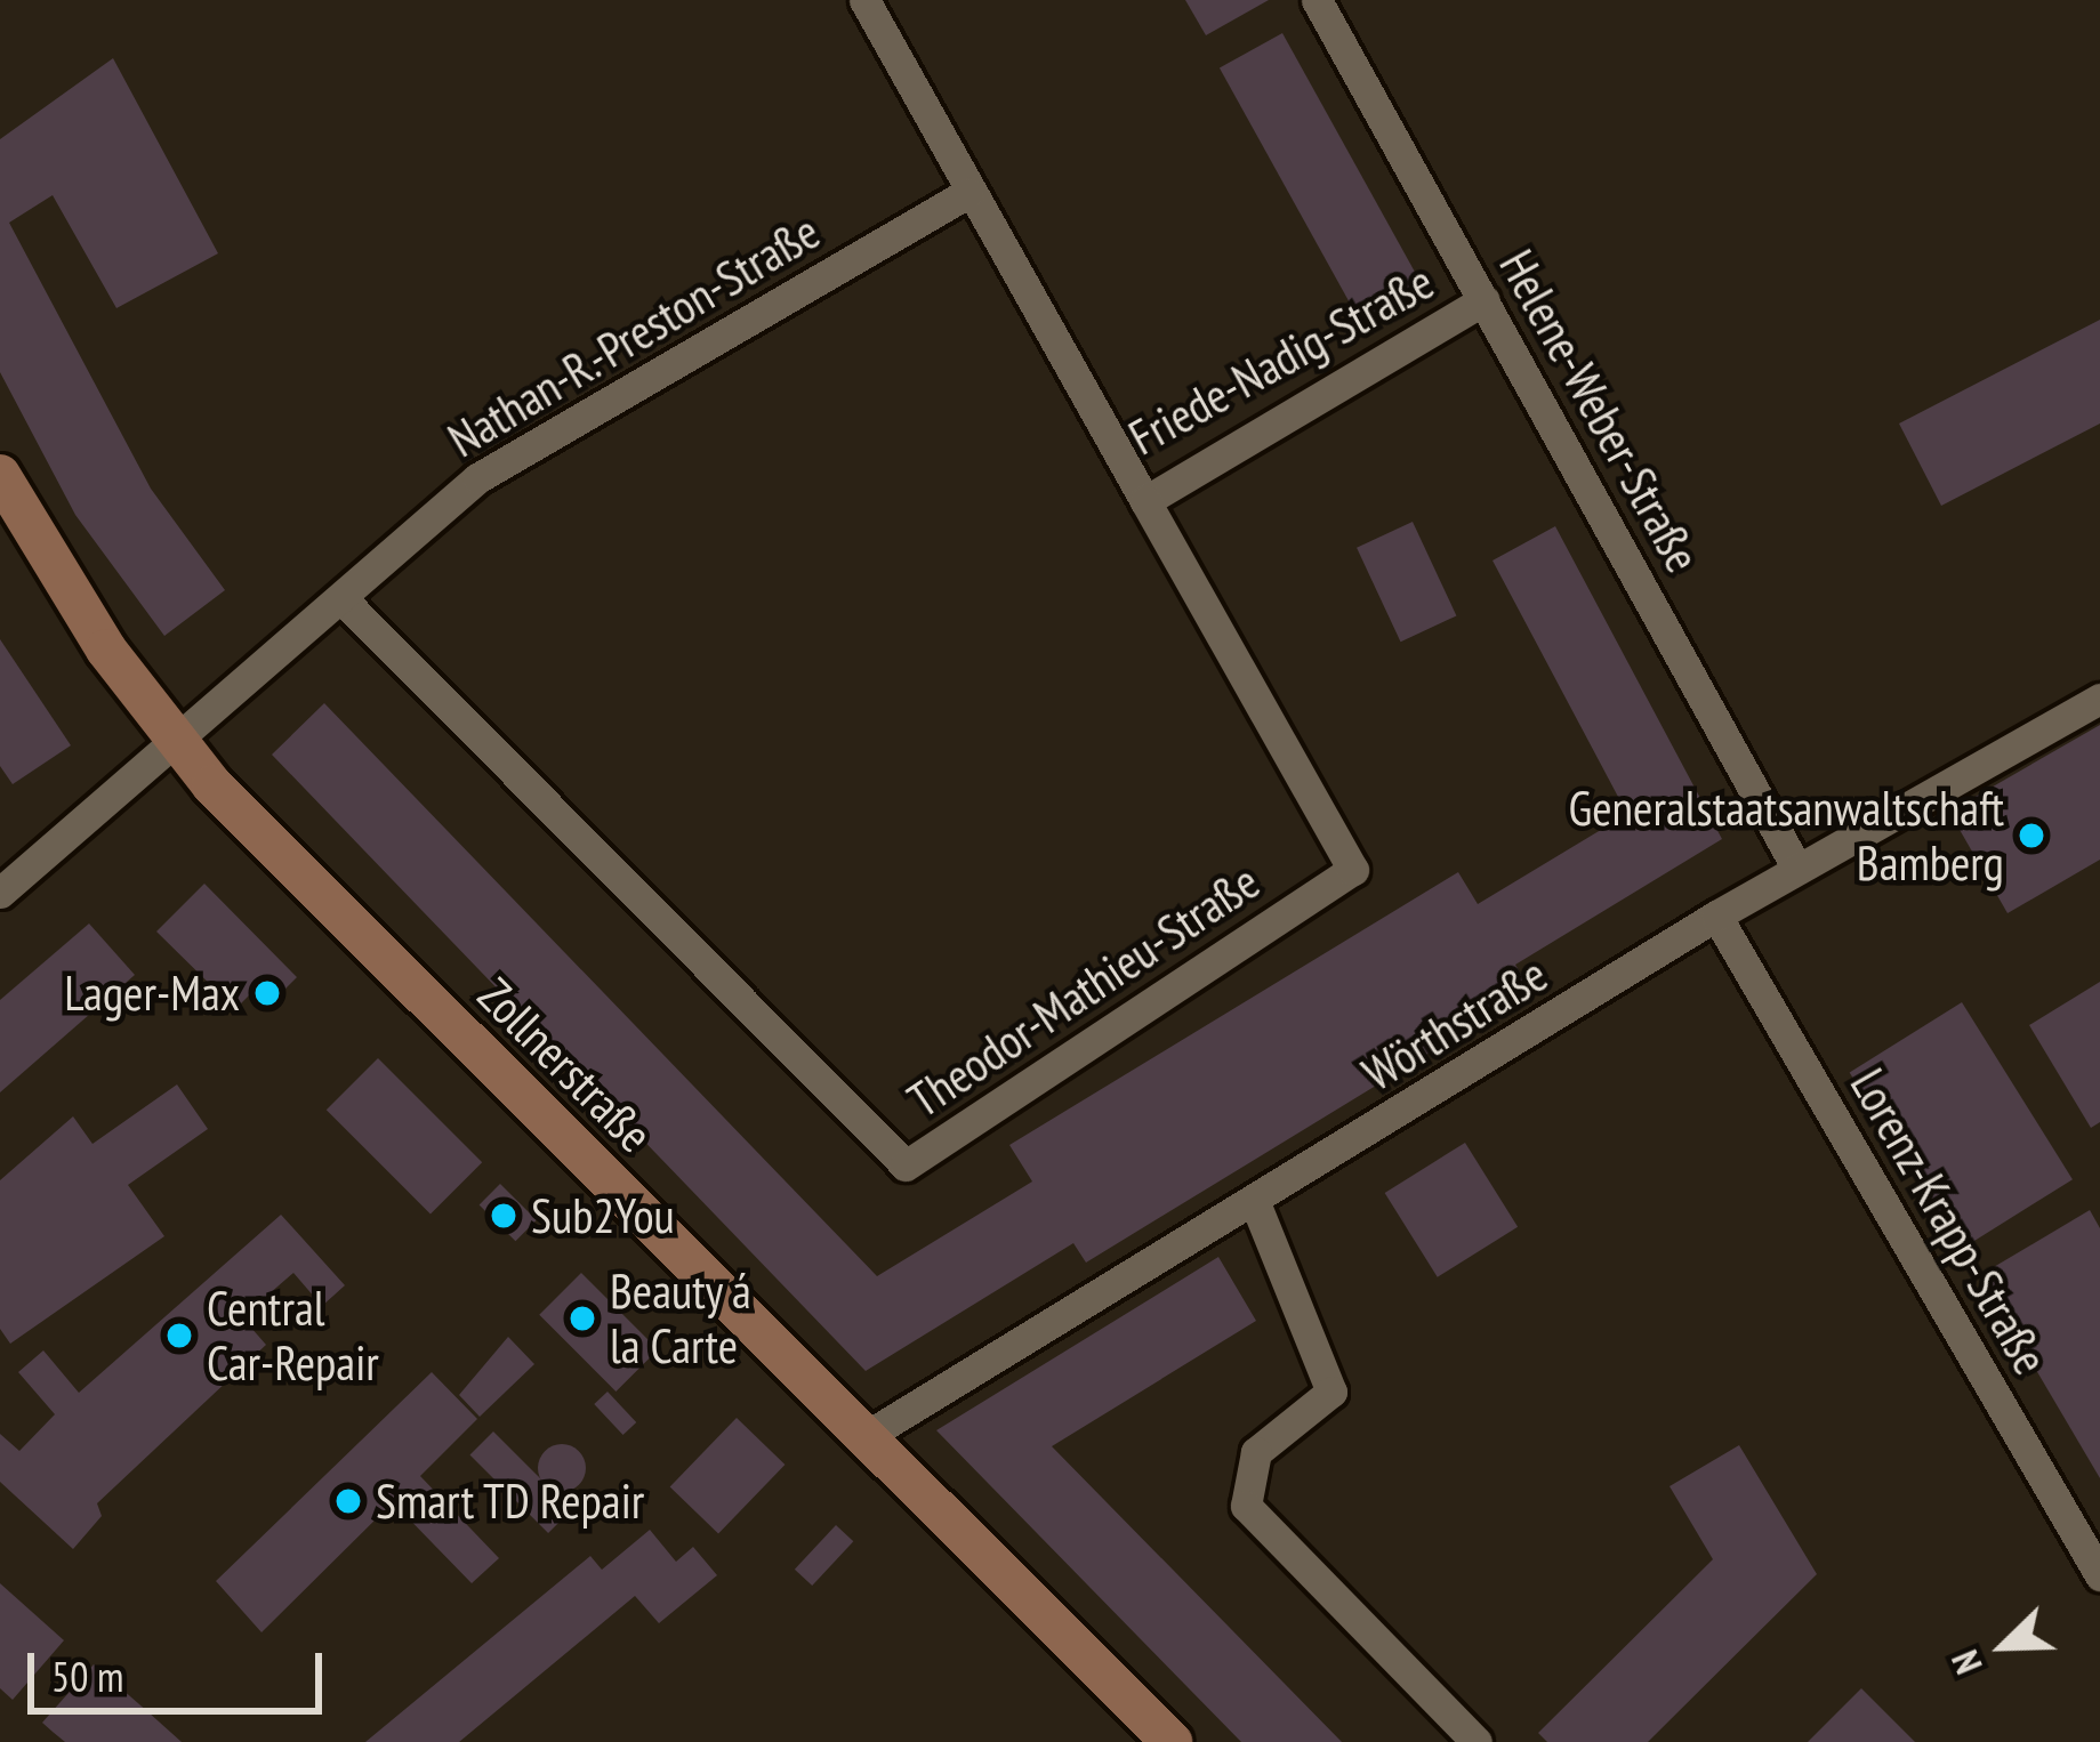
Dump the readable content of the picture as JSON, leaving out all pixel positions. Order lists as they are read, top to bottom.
{
  "streets": {
    "street": [
      "Nathan-R.-Preston-Straße",
      "Friede-Nadig-Straße",
      "Helene-Weber-Straße",
      "Theodor-Mathieu-Straße",
      "Wörthstraße",
      "Zollnerstraße",
      "Lorenz-Krapp-Straße"
    ]
  },
  "crossings": [
    ["Nathan-R.-Preston-Straße", "Friede-Nadig-Straße"],
    ["Nathan-R.-Preston-Straße", "Theodor-Mathieu-Straße"],
    ["Nathan-R.-Preston-Straße", "Zollnerstraße"],
    ["Friede-Nadig-Straße", "Helene-Weber-Straße"],
    ["Friede-Nadig-Straße", "Theodor-Mathieu-Straße"],
    ["Helene-Weber-Straße", "Wörthstraße"],
    ["Wörthstraße", "Zollnerstraße"],
    ["Wörthstraße", "Lorenz-Krapp-Straße"]
  ],
  "places": [
    "Generalstaatsanwaltschaft Bamberg",
    "Lager-Max",
    "Sub2You",
    "Beauty á la Carte",
    "Central Car-Repair",
    "Smart TD Repair"
  ],
  "scale_bar": "50 m",
  "north": "bottom left"
}
